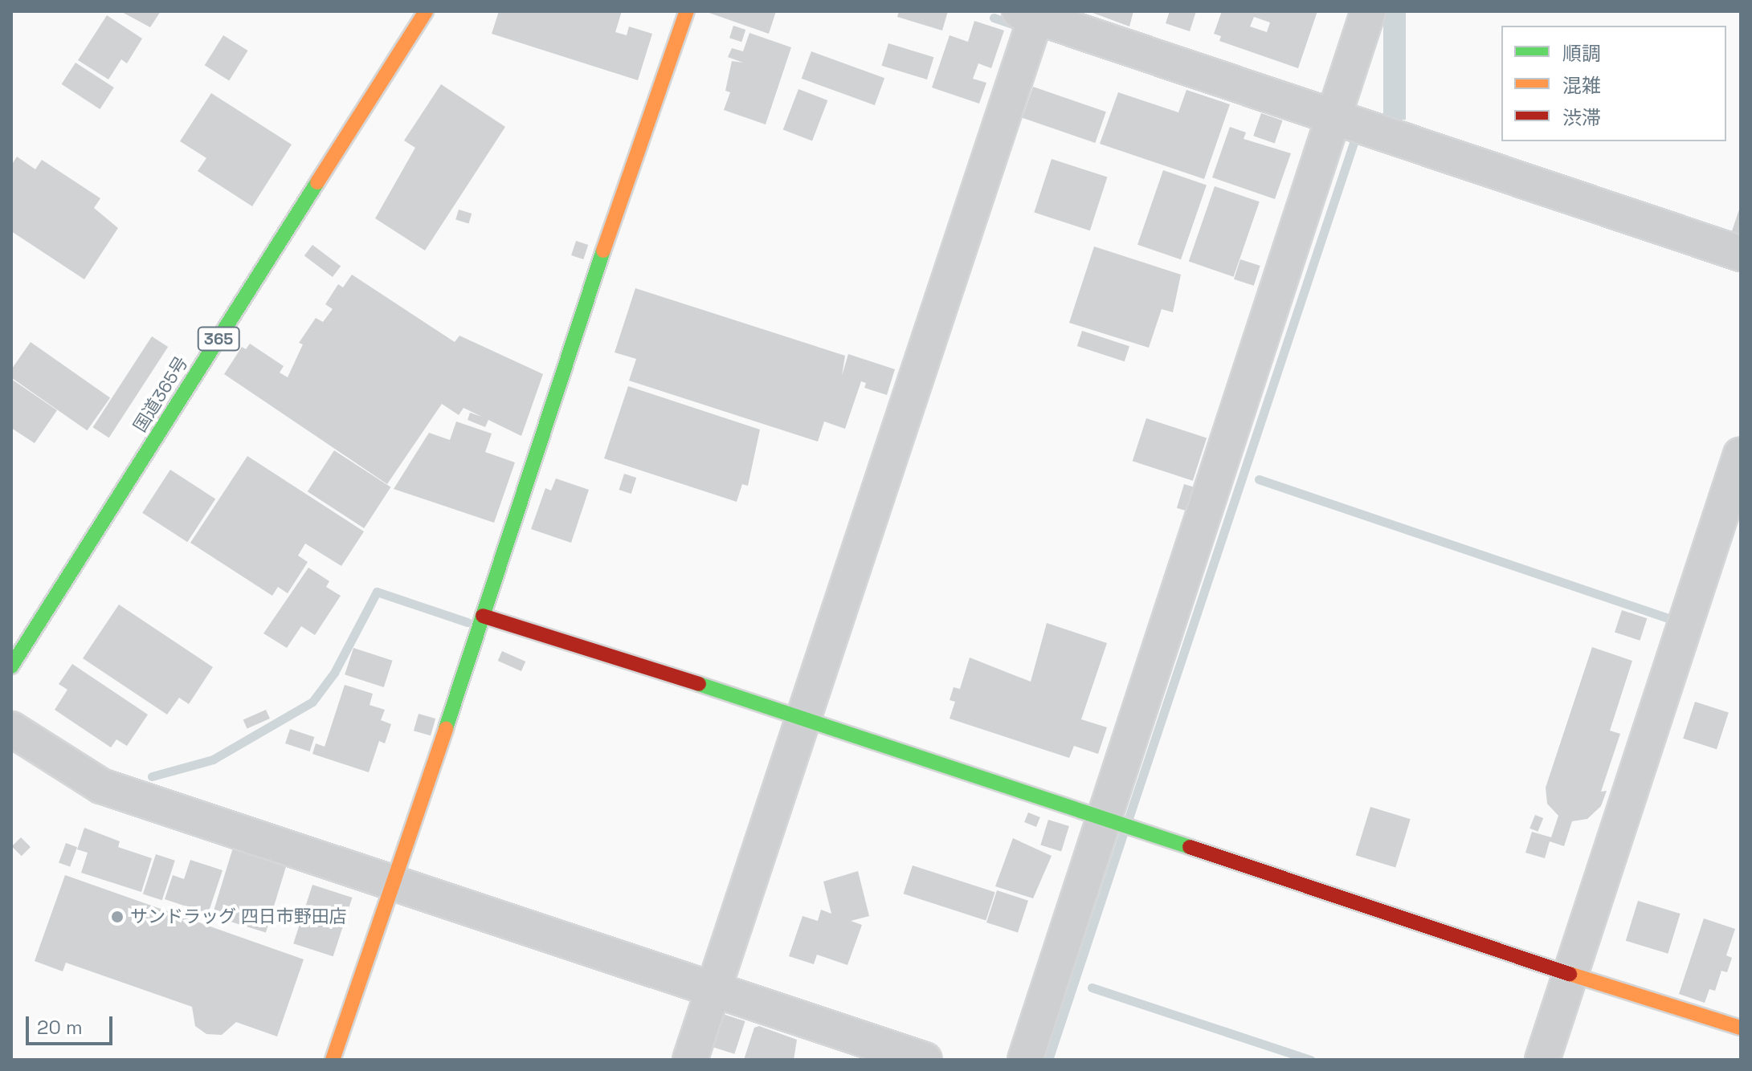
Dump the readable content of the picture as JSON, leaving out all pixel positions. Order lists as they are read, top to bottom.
{
  "streets": {
    "main road": ["365", "国道365号"]
  },
  "places": ["サンドラッグ 四日市野田店"],
  "legend": ["順調", "混雑", "渋滞"],
  "scale_bar": "20 m"
}
